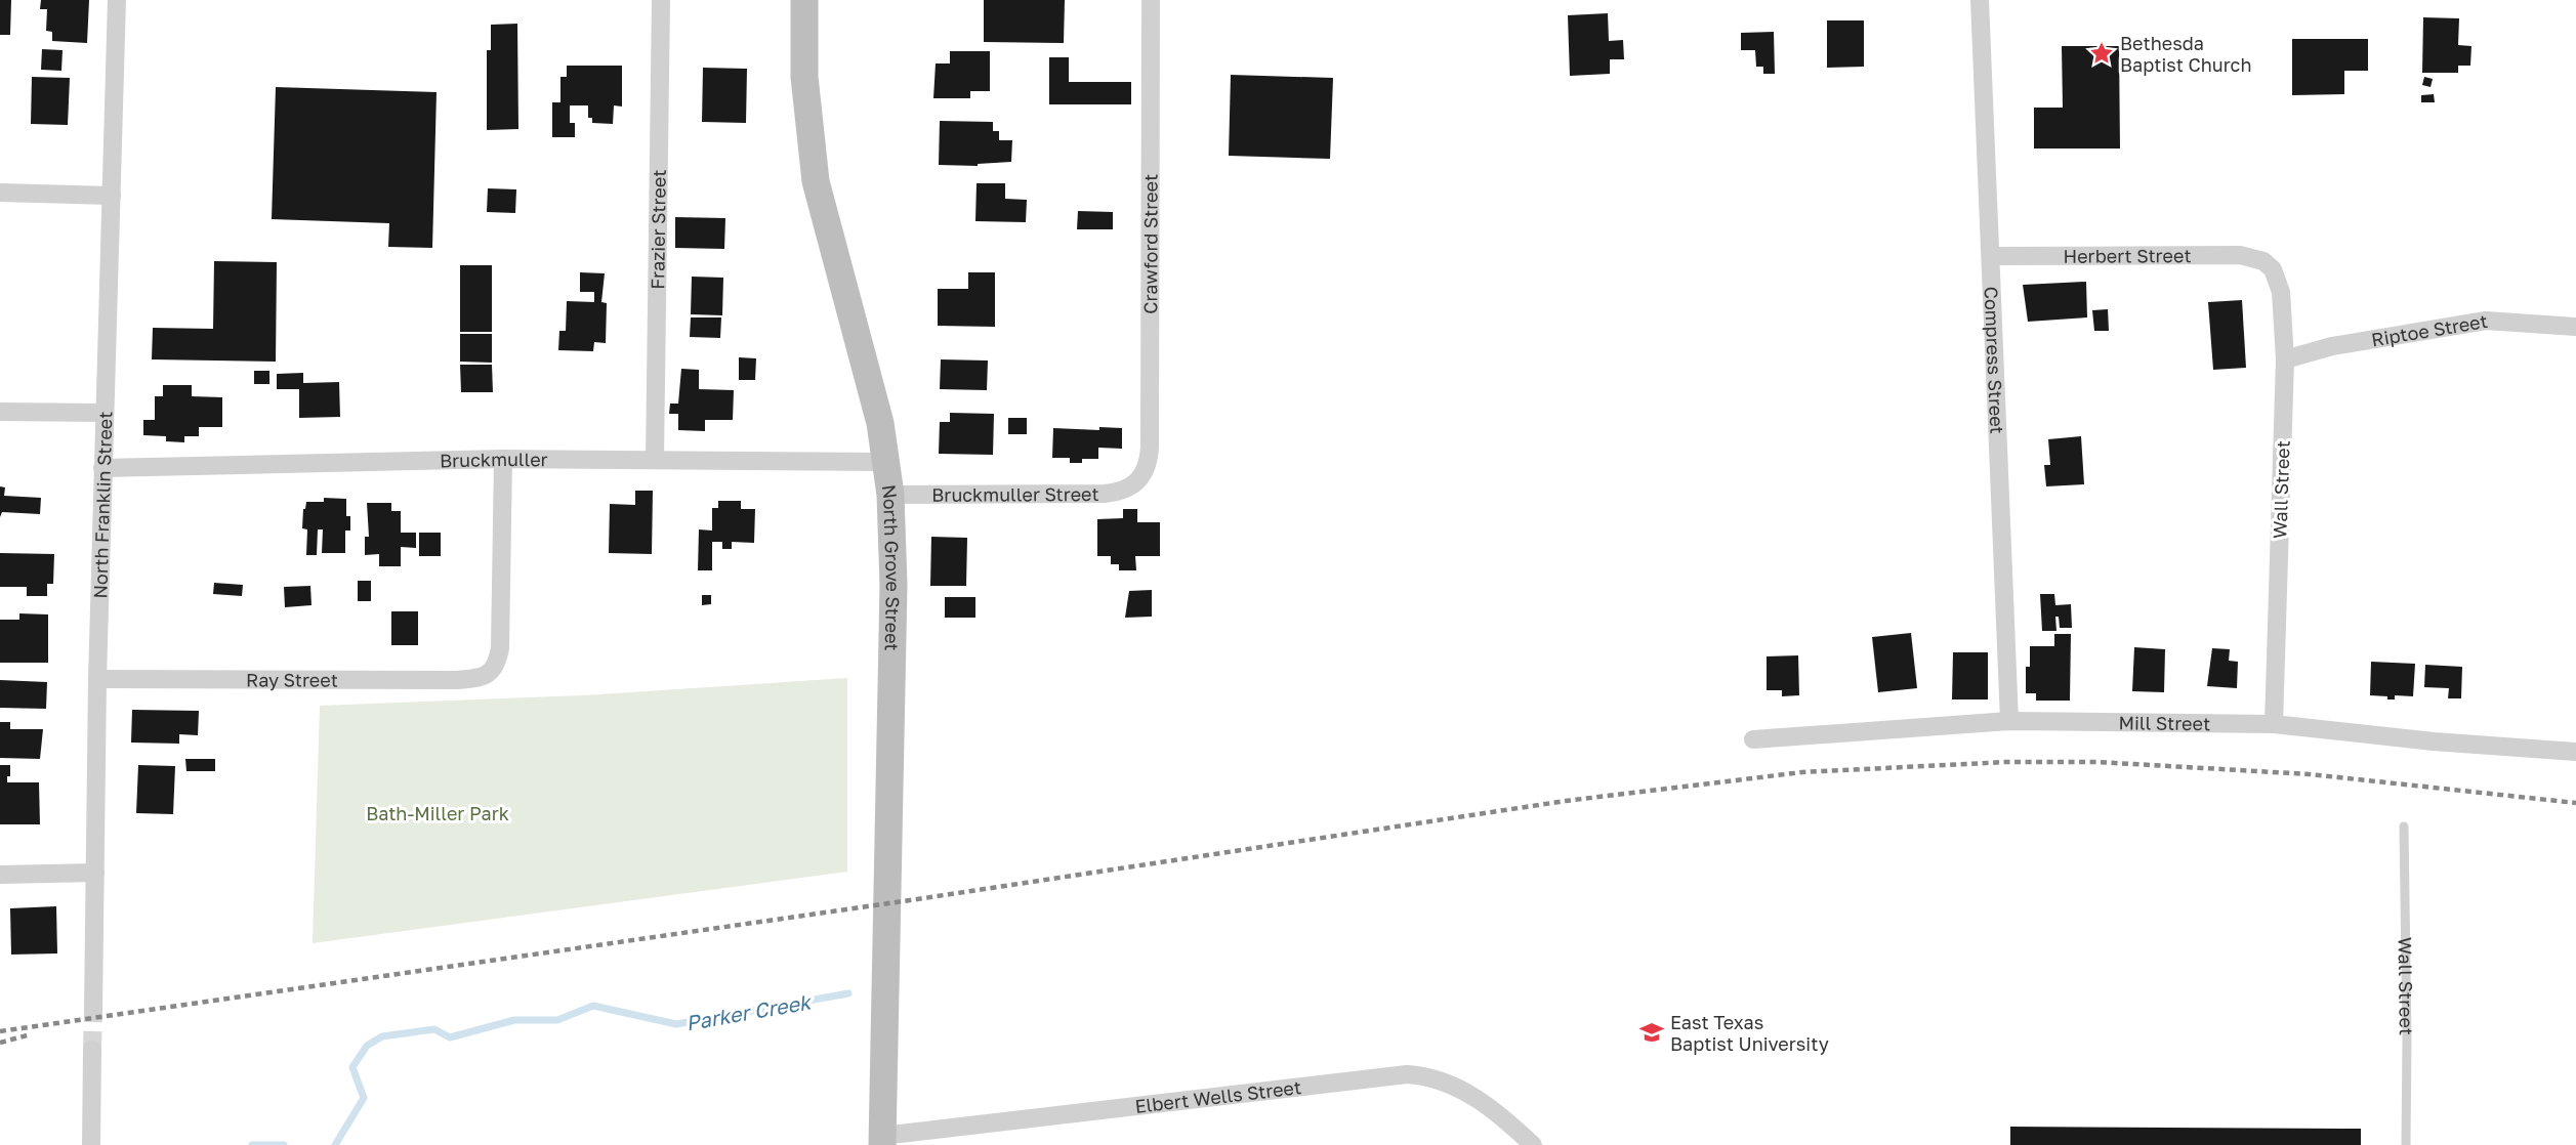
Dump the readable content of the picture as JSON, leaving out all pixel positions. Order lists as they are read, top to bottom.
{
  "streets": {
    "main road": ["North Grove Street"],
    "street": [
      "Frazier Street",
      "Crawford Street",
      "Herbert Street",
      "Riptoe Street",
      "Compress Street",
      "Bruckmuller",
      "Wall Street",
      "Bruckmuller Street",
      "North Franklin Street",
      "Ray Street",
      "Mill Street",
      "Elbert Wells Street"
    ]
  },
  "crossings": [
    ["Frazier Street", "Bruckmuller"],
    ["Crawford Street", "Bruckmuller Street"],
    ["Herbert Street", "Compress Street"],
    ["Herbert Street", "Wall Street"],
    ["Riptoe Street", "Wall Street"],
    ["Compress Street", "Mill Street"],
    ["Bruckmuller", "North Franklin Street"],
    ["Bruckmuller", "North Grove Street"],
    ["Bruckmuller", "Ray Street"],
    ["Wall Street", "Mill Street"],
    ["Bruckmuller Street", "North Grove Street"],
    ["North Franklin Street", "Ray Street"],
    ["North Grove Street", "Elbert Wells Street"]
  ],
  "water": ["Parker Creek"],
  "parks": ["Bath-Miller Park"],
  "places": {
    "place": ["Bethesda Baptist Church"],
    "school or university": ["East Texas Baptist University"]
  }
}
